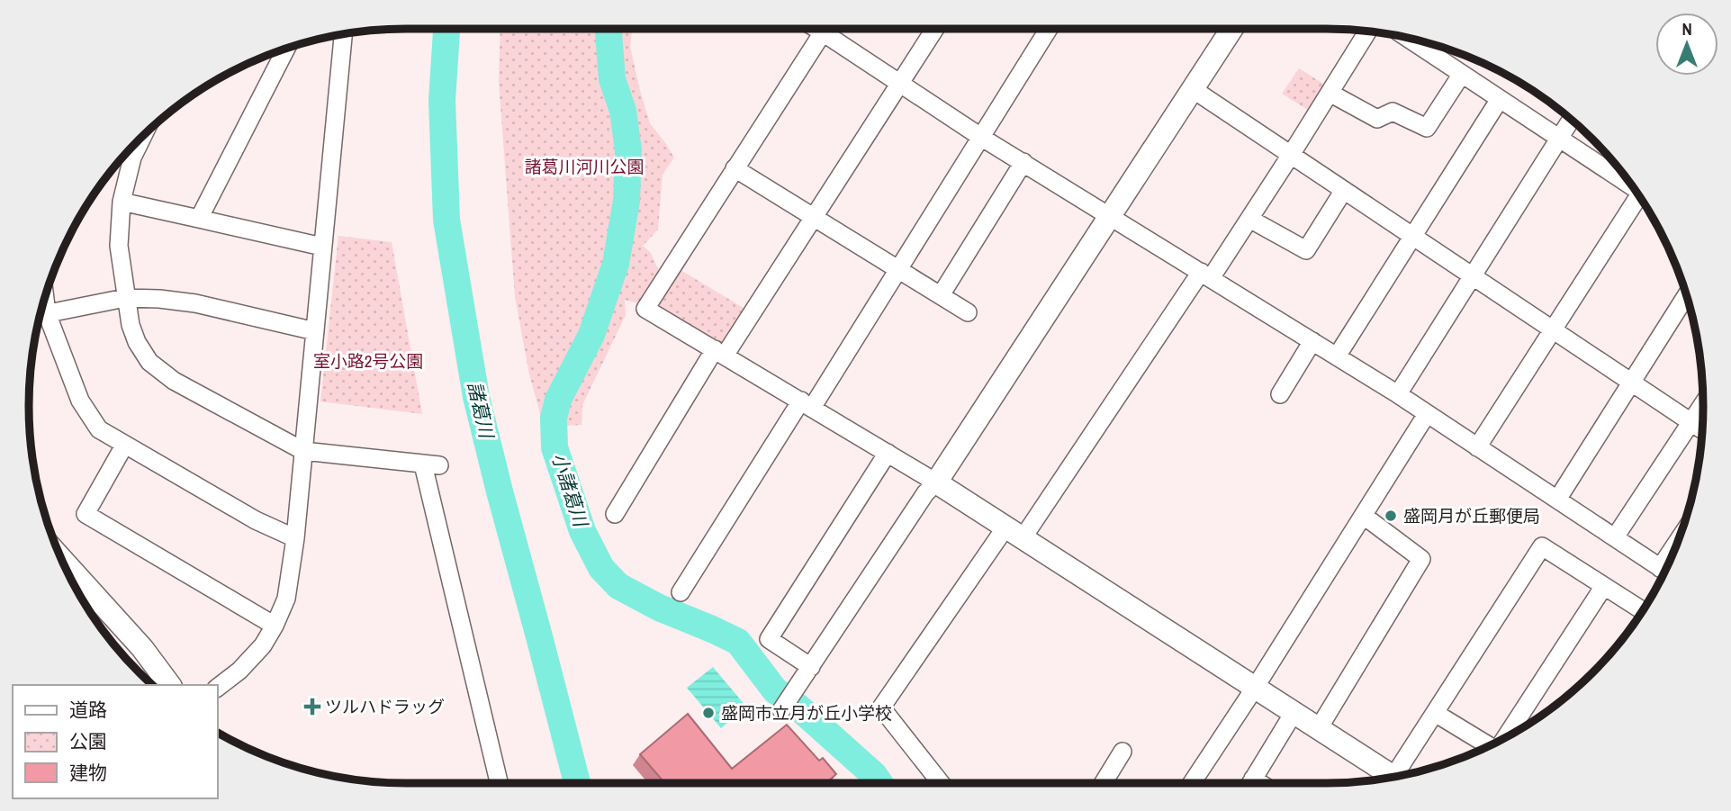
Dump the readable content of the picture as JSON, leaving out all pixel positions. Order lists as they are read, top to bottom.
{
  "water": ["諸葛川", "小諸葛川"],
  "parks": ["諸葛川河川公園", "室小路2号公園"],
  "places": {
    "other": ["盛岡月が丘郵便局", "盛岡市立月が丘小学校"],
    "health": ["ツルハドラッグ"]
  },
  "legend": ["道路", "公園", "建物"],
  "north": "top"
}
